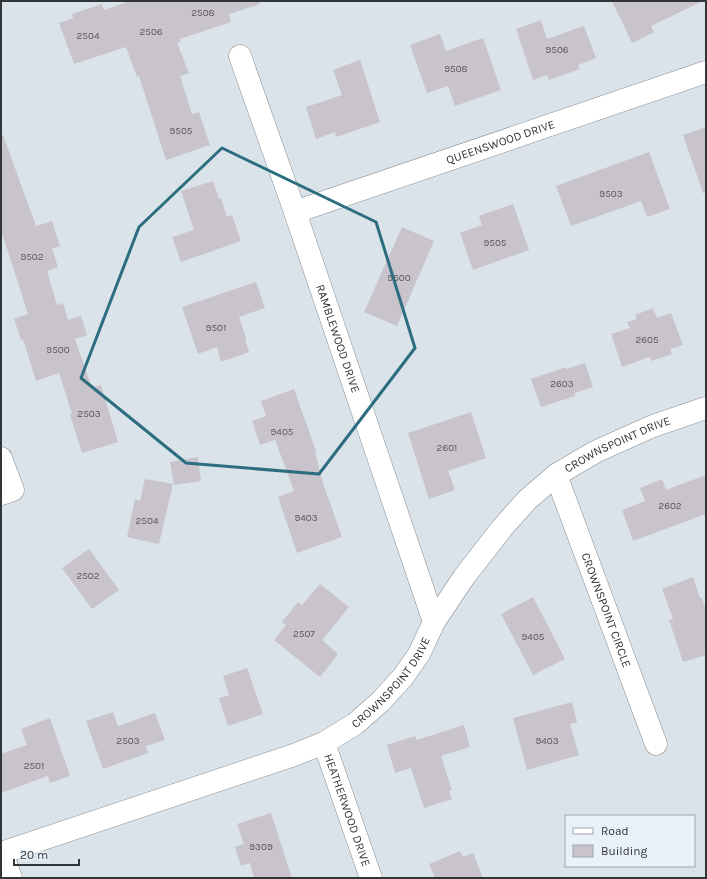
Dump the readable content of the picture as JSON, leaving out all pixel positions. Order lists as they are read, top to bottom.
{
  "streets": {
    "street": [
      "QUEENSWOOD DRIVE",
      "RAMBLEWOOD DRIVE",
      "CROWNSPOINT DRIVE",
      "CROWNSPOINT CIRCLE",
      "HEATHERWOOD DRIVE"
    ]
  },
  "crossings": [
    ["QUEENSWOOD DRIVE", "RAMBLEWOOD DRIVE"],
    ["RAMBLEWOOD DRIVE", "CROWNSPOINT DRIVE"],
    ["CROWNSPOINT DRIVE", "CROWNSPOINT CIRCLE"],
    ["CROWNSPOINT DRIVE", "HEATHERWOOD DRIVE"]
  ],
  "house_numbers": [
    "2508",
    "2506",
    "2504",
    "9506",
    "9508",
    "9505",
    "9503",
    "9505",
    "9502",
    "9500",
    "9501",
    "2605",
    "9500",
    "2603",
    "2503",
    "9405",
    "2601",
    "2602",
    "9403",
    "2504",
    "2502",
    "2507",
    "9405",
    "2503",
    "9403",
    "2501",
    "9309"
  ],
  "legend": ["Road", "Building"],
  "scale_bar": "20 m"
}
